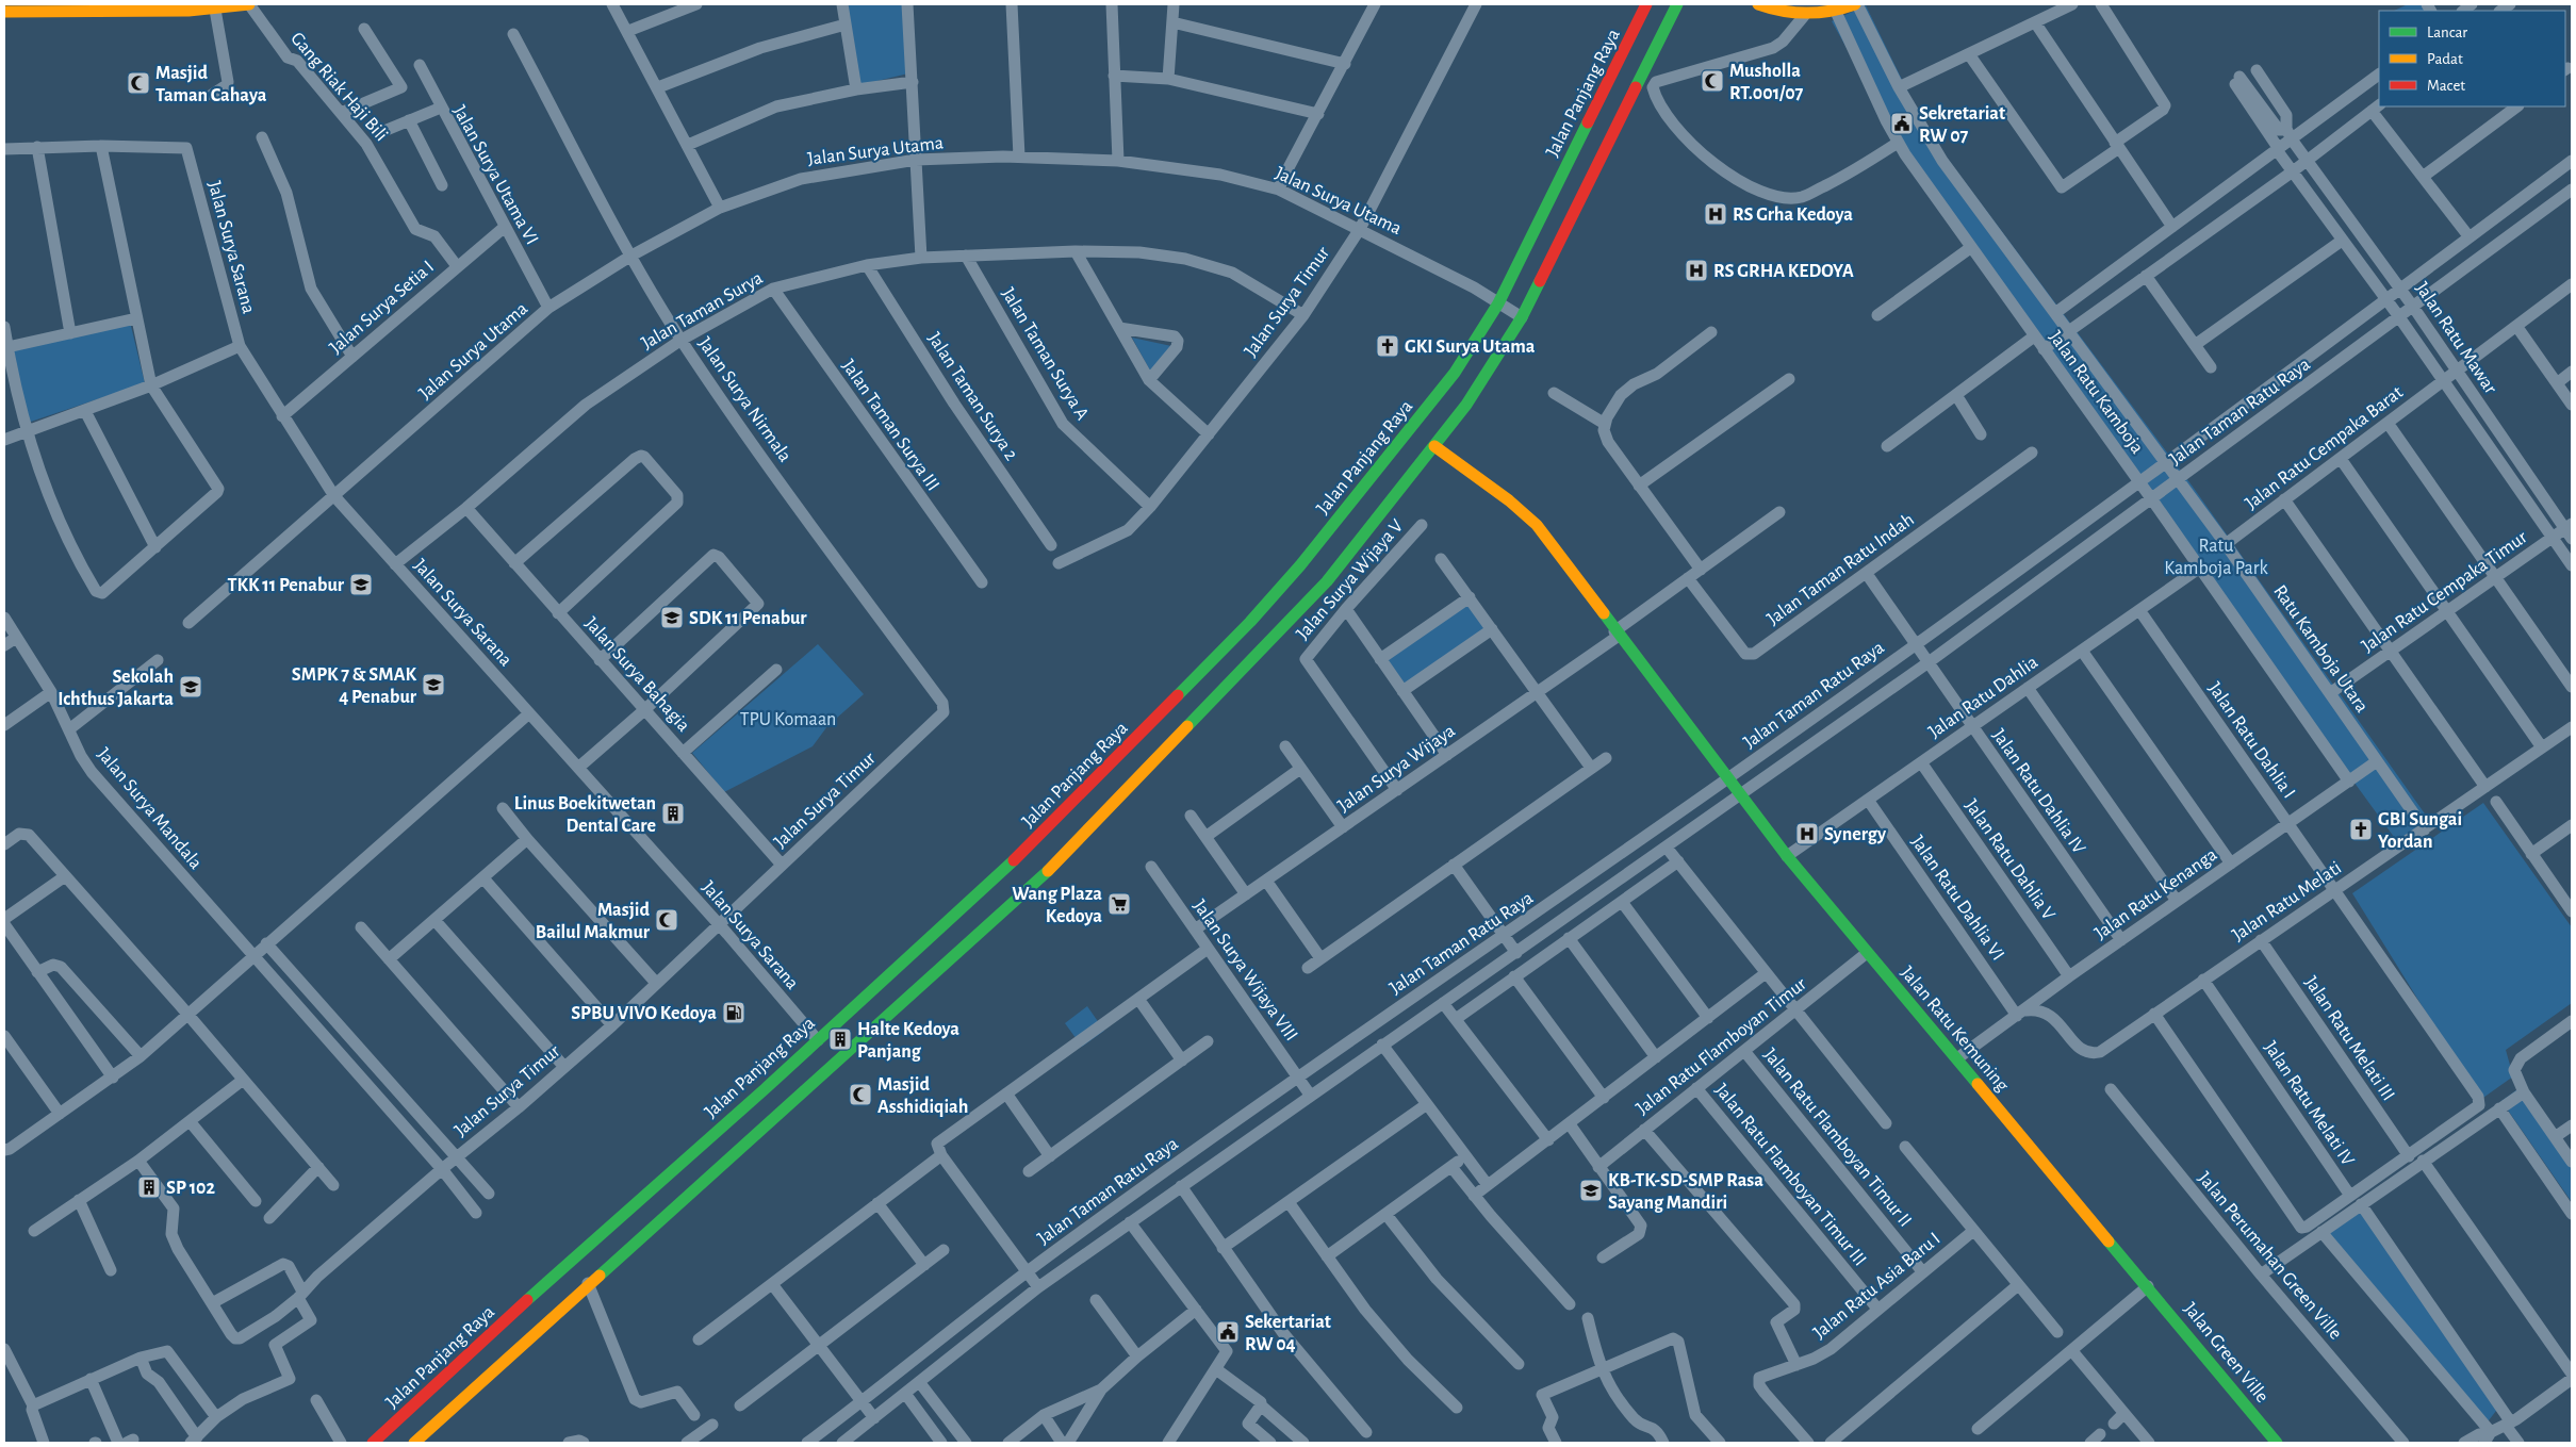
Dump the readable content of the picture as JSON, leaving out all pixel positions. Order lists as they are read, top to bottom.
{
  "streets": {
    "main road": ["Jalan Panjang Raya", "Jalan Ratu Kemuning", "Jalan Green Ville"],
    "street": [
      "Gang Riak Haji Bili",
      "Jalan Surya Utama",
      "Jalan Surya Utama VI",
      "Jalan Surya Sarana",
      "Jalan Surya Timur",
      "Jalan Surya Setia I",
      "Jalan Taman Surya",
      "Jalan Ratu Mawar",
      "Jalan Taman Surya A",
      "Jalan Ratu Kamboja",
      "Jalan Taman Surya 2",
      "Jalan Surya Nirmala",
      "Jalan Taman Ratu Raya",
      "Jalan Taman Surya III",
      "Jalan Ratu Cempaka Barat",
      "Jalan Taman Ratu Indah",
      "Jalan Surya Wijaya V",
      "Jalan Ratu Cempaka Timur",
      "Ratu Kamboja Utara",
      "Jalan Surya Bahagia",
      "Jalan Ratu Dahlia",
      "Jalan Ratu Dahlia I",
      "Jalan Surya Wijaya",
      "Jalan Ratu Dahlia IV",
      "Jalan Surya Mandala",
      "Jalan Ratu Dahlia V",
      "Jalan Ratu Kenanga",
      "Jalan Ratu Dahlia VI",
      "Jalan Ratu Melati",
      "Jalan Surya Wijaya VIII",
      "Jalan Ratu Melati III",
      "Jalan Ratu Flamboyan Timur",
      "Jalan Ratu Melati IV",
      "Jalan Ratu Flamboyan Timur II",
      "Jalan Ratu Flamboyan Timur III",
      "Jalan Perumahan Green Ville",
      "Jalan Ratu Asia Baru I"
    ]
  },
  "crossings": [
    ["Gang Riak Haji Bili", "Jalan Surya Setia I"],
    ["Jalan Panjang Raya", "Jalan Surya Utama"],
    ["Jalan Panjang Raya", "Jalan Surya Sarana"],
    ["Jalan Surya Utama", "Jalan Surya Utama VI"],
    ["Jalan Surya Utama", "Jalan Surya Sarana"],
    ["Jalan Surya Utama", "Jalan Surya Timur"],
    ["Jalan Surya Utama", "Jalan Surya Nirmala"],
    ["Jalan Surya Utama VI", "Jalan Surya Setia I"],
    ["Jalan Surya Sarana", "Jalan Surya Timur"],
    ["Jalan Surya Sarana", "Jalan Surya Setia I"],
    ["Jalan Surya Sarana", "Jalan Taman Surya"],
    ["Jalan Surya Timur", "Jalan Taman Surya"],
    ["Jalan Surya Timur", "Jalan Taman Surya A"],
    ["Jalan Surya Timur", "Jalan Surya Nirmala"],
    ["Jalan Surya Timur", "Jalan Surya Bahagia"],
    ["Jalan Surya Timur", "Jalan Surya Mandala"],
    ["Jalan Taman Surya", "Jalan Taman Surya A"],
    ["Jalan Taman Surya", "Jalan Taman Surya 2"],
    ["Jalan Taman Surya", "Jalan Surya Nirmala"],
    ["Jalan Taman Surya", "Jalan Taman Surya III"],
    ["Jalan Taman Surya", "Jalan Surya Bahagia"],
    ["Jalan Ratu Mawar", "Jalan Taman Ratu Raya"],
    ["Jalan Ratu Mawar", "Jalan Ratu Cempaka Barat"],
    ["Jalan Ratu Mawar", "Jalan Ratu Cempaka Timur"],
    ["Jalan Ratu Kamboja", "Jalan Taman Ratu Raya"],
    ["Jalan Ratu Kamboja", "Ratu Kamboja Utara"],
    ["Jalan Ratu Kamboja", "Jalan Ratu Dahlia"],
    ["Jalan Ratu Kamboja", "Jalan Ratu Kenanga"],
    ["Jalan Taman Ratu Raya", "Jalan Ratu Dahlia IV"],
    ["Jalan Taman Ratu Raya", "Jalan Surya Wijaya VIII"],
    ["Jalan Taman Ratu Raya", "Jalan Ratu Kemuning"],
    ["Jalan Ratu Cempaka Barat", "Ratu Kamboja Utara"],
    ["Jalan Taman Ratu Indah", "Jalan Surya Wijaya"],
    ["Jalan Surya Wijaya V", "Jalan Surya Wijaya"],
    ["Jalan Ratu Cempaka Timur", "Ratu Kamboja Utara"],
    ["Ratu Kamboja Utara", "Jalan Ratu Kenanga"],
    ["Ratu Kamboja Utara", "Jalan Ratu Melati"],
    ["Jalan Ratu Dahlia", "Jalan Ratu Dahlia I"],
    ["Jalan Ratu Dahlia", "Jalan Ratu Dahlia IV"],
    ["Jalan Ratu Dahlia", "Jalan Ratu Dahlia V"],
    ["Jalan Ratu Dahlia", "Jalan Ratu Dahlia VI"],
    ["Jalan Ratu Dahlia", "Jalan Ratu Kemuning"],
    ["Jalan Ratu Dahlia I", "Jalan Ratu Kenanga"],
    ["Jalan Ratu Dahlia I", "Jalan Ratu Melati"],
    ["Jalan Ratu Dahlia I", "Jalan Ratu Melati III"],
    ["Jalan Surya Wijaya", "Jalan Surya Wijaya VIII"],
    ["Jalan Ratu Dahlia IV", "Jalan Ratu Kenanga"],
    ["Jalan Ratu Dahlia V", "Jalan Ratu Kenanga"],
    ["Jalan Ratu Kenanga", "Jalan Ratu Dahlia VI"],
    ["Jalan Ratu Kenanga", "Jalan Ratu Melati"],
    ["Jalan Ratu Kenanga", "Jalan Ratu Kemuning"],
    ["Jalan Ratu Dahlia VI", "Jalan Ratu Melati"],
    ["Jalan Ratu Melati", "Jalan Ratu Melati III"],
    ["Jalan Ratu Melati", "Jalan Ratu Melati IV"],
    ["Jalan Ratu Kemuning", "Jalan Ratu Flamboyan Timur"],
    ["Jalan Ratu Kemuning", "Jalan Green Ville"],
    ["Jalan Ratu Flamboyan Timur", "Jalan Ratu Flamboyan Timur II"],
    ["Jalan Ratu Flamboyan Timur", "Jalan Ratu Flamboyan Timur III"],
    ["Jalan Ratu Flamboyan Timur II", "Jalan Ratu Asia Baru I"],
    ["Jalan Ratu Flamboyan Timur III", "Jalan Ratu Asia Baru I"]
  ],
  "parks": ["Ratu Kamboja Park", "TPU Komaan"],
  "places": {
    "mosque": [
      "Musholla RT.001/07",
      "Masjid Taman Cahaya",
      "Masjid Bailul Makmur",
      "Masjid Asshidiqiah"
    ],
    "public building": ["Sekretariat RW 07", "Sekertariat RW 04"],
    "hospital": ["RS Grha Kedoya", "RS GRHA KEDOYA", "Synergy"],
    "church": ["GKI Surya Utama", "GBI Sungai Yordan"],
    "school or university": [
      "TKK 11 Penabur",
      "SDK 11 Penabur",
      "SMPK 7 & SMAK 4 Penabur",
      "Sekolah Ichthus Jakarta",
      "KB-TK-SD-SMP Rasa Sayang Mandiri"
    ],
    "building": ["Linus Boekitwetan Dental Care", "Halte Kedoya Panjang", "SP 102"],
    "supermarket": ["Wang Plaza Kedoya"],
    "fuel station": ["SPBU VIVO Kedoya"]
  },
  "legend": ["Lancar", "Padat", "Macet"]
}
